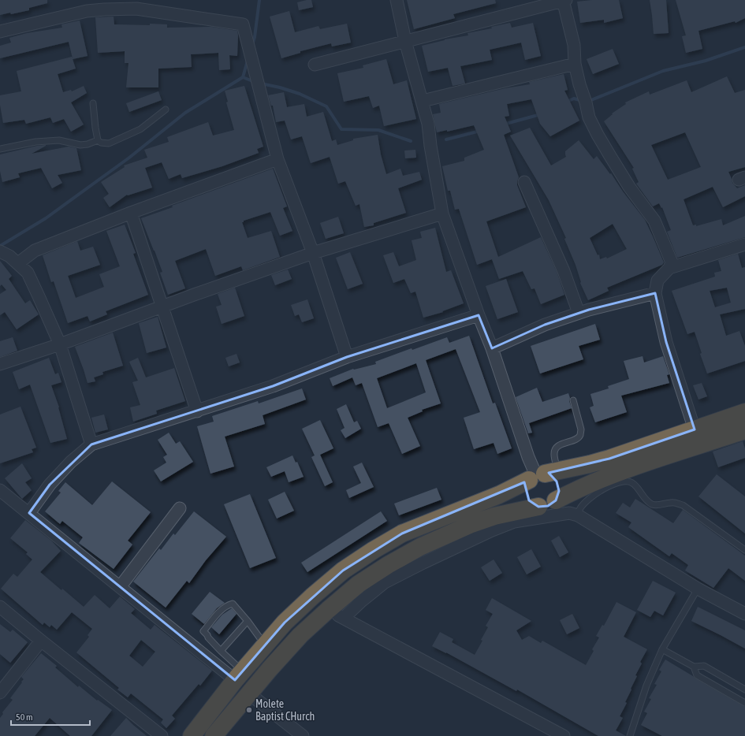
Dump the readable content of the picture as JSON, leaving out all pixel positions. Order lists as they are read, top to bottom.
{
  "places": ["Molete Baptist CHurch"],
  "scale_bar": "50 m"
}
